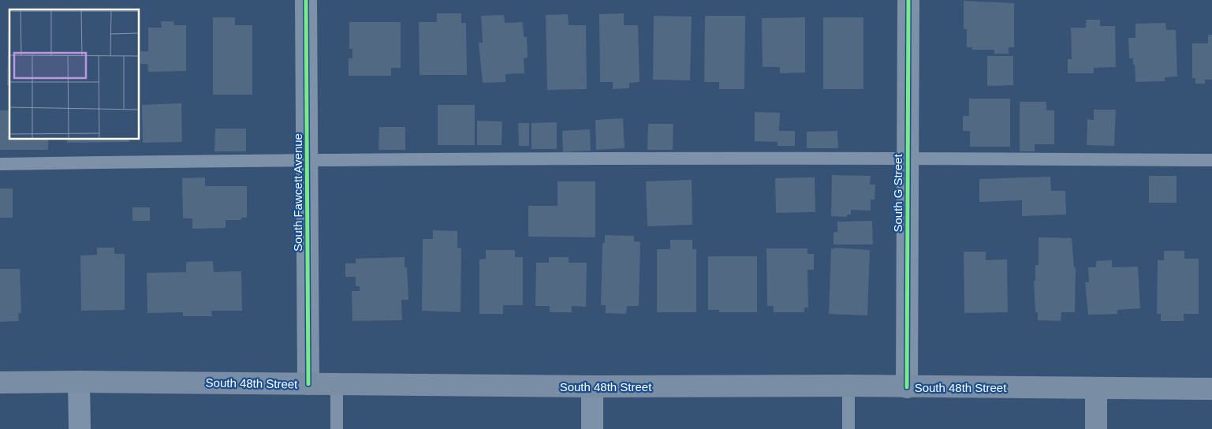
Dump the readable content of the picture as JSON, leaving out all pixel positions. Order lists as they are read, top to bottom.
{
  "streets": {
    "main road": ["South 48th Street"],
    "street": ["South Fawcett Avenue", "South G Street"]
  },
  "crossings": [
    ["South Fawcett Avenue", "South 48th Street"],
    ["South G Street", "South 48th Street"]
  ]
}
